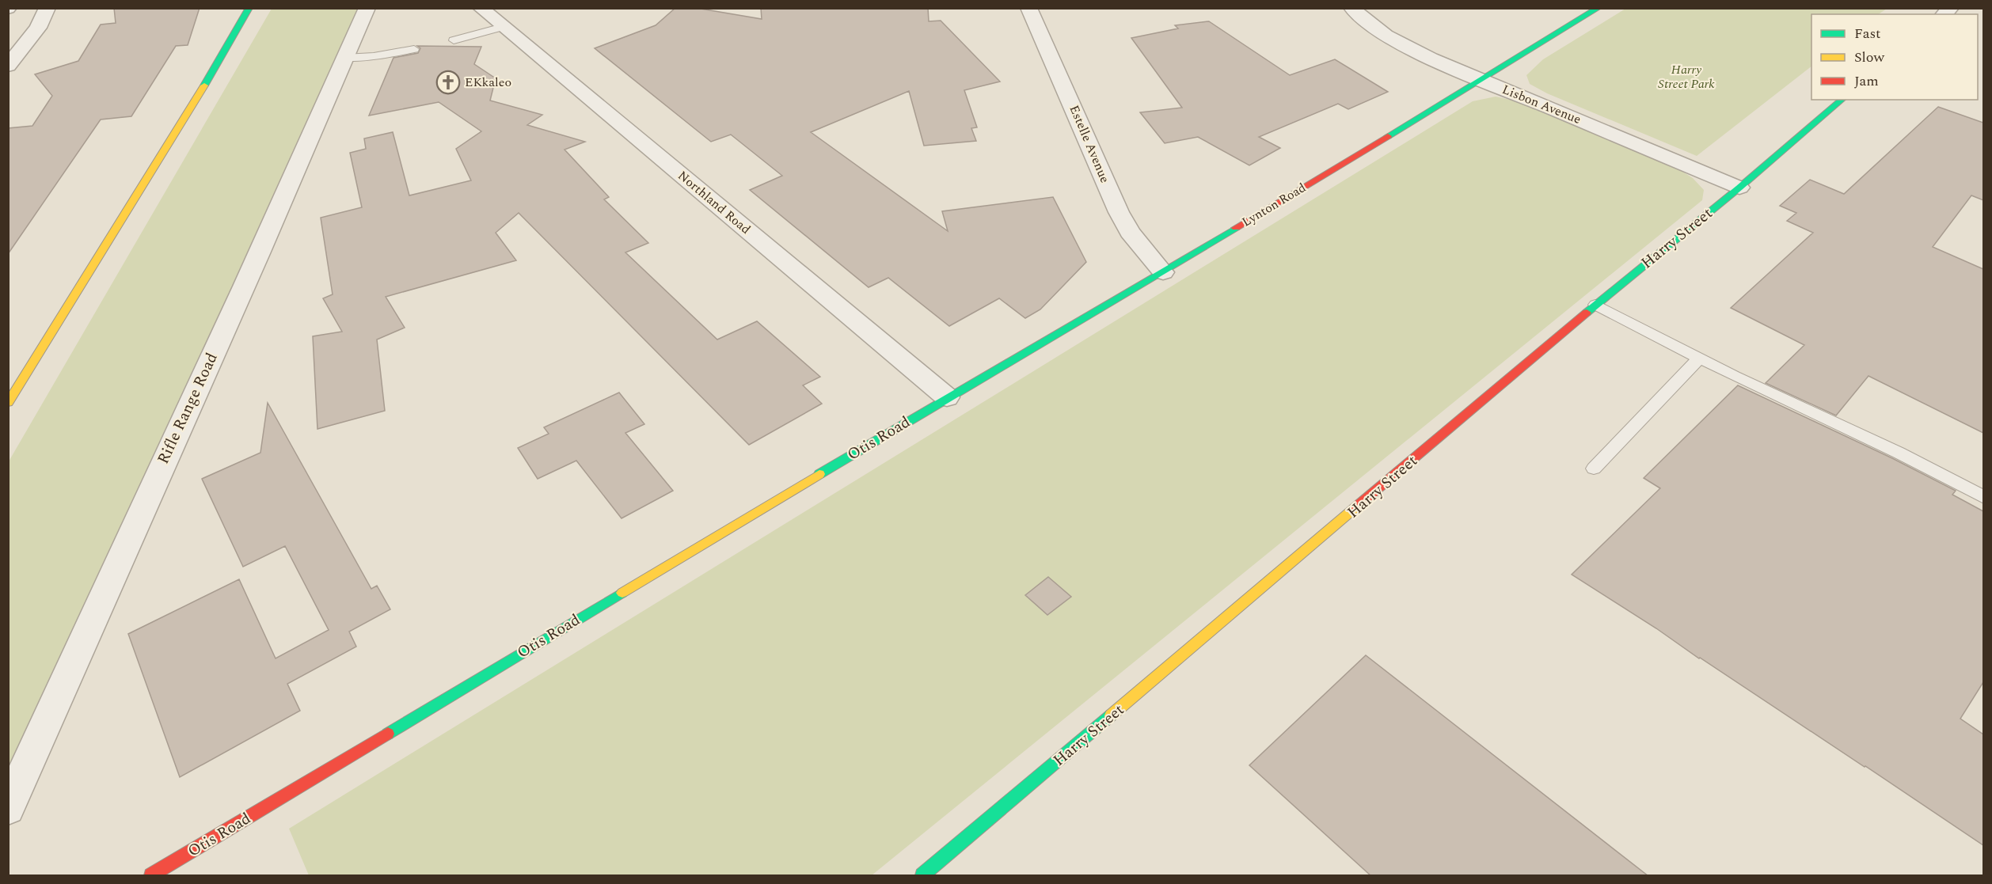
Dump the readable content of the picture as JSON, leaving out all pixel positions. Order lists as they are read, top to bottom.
{
  "streets": {
    "street": [
      "Lisbon Avenue",
      "Estelle Avenue",
      "Northland Road",
      "Lynton Road",
      "Harry Street",
      "Rifle Range Road",
      "Otis Road"
    ]
  },
  "crossings": [
    ["Lisbon Avenue", "Lynton Road"],
    ["Lisbon Avenue", "Harry Street"],
    ["Estelle Avenue", "Lynton Road"],
    ["Northland Road", "Lynton Road"],
    ["Northland Road", "Otis Road"],
    ["Lynton Road", "Otis Road"]
  ],
  "parks": ["Harry Street Park"],
  "places": {
    "church": ["EKkaleo"]
  },
  "legend": ["Fast", "Slow", "Jam"]
}
